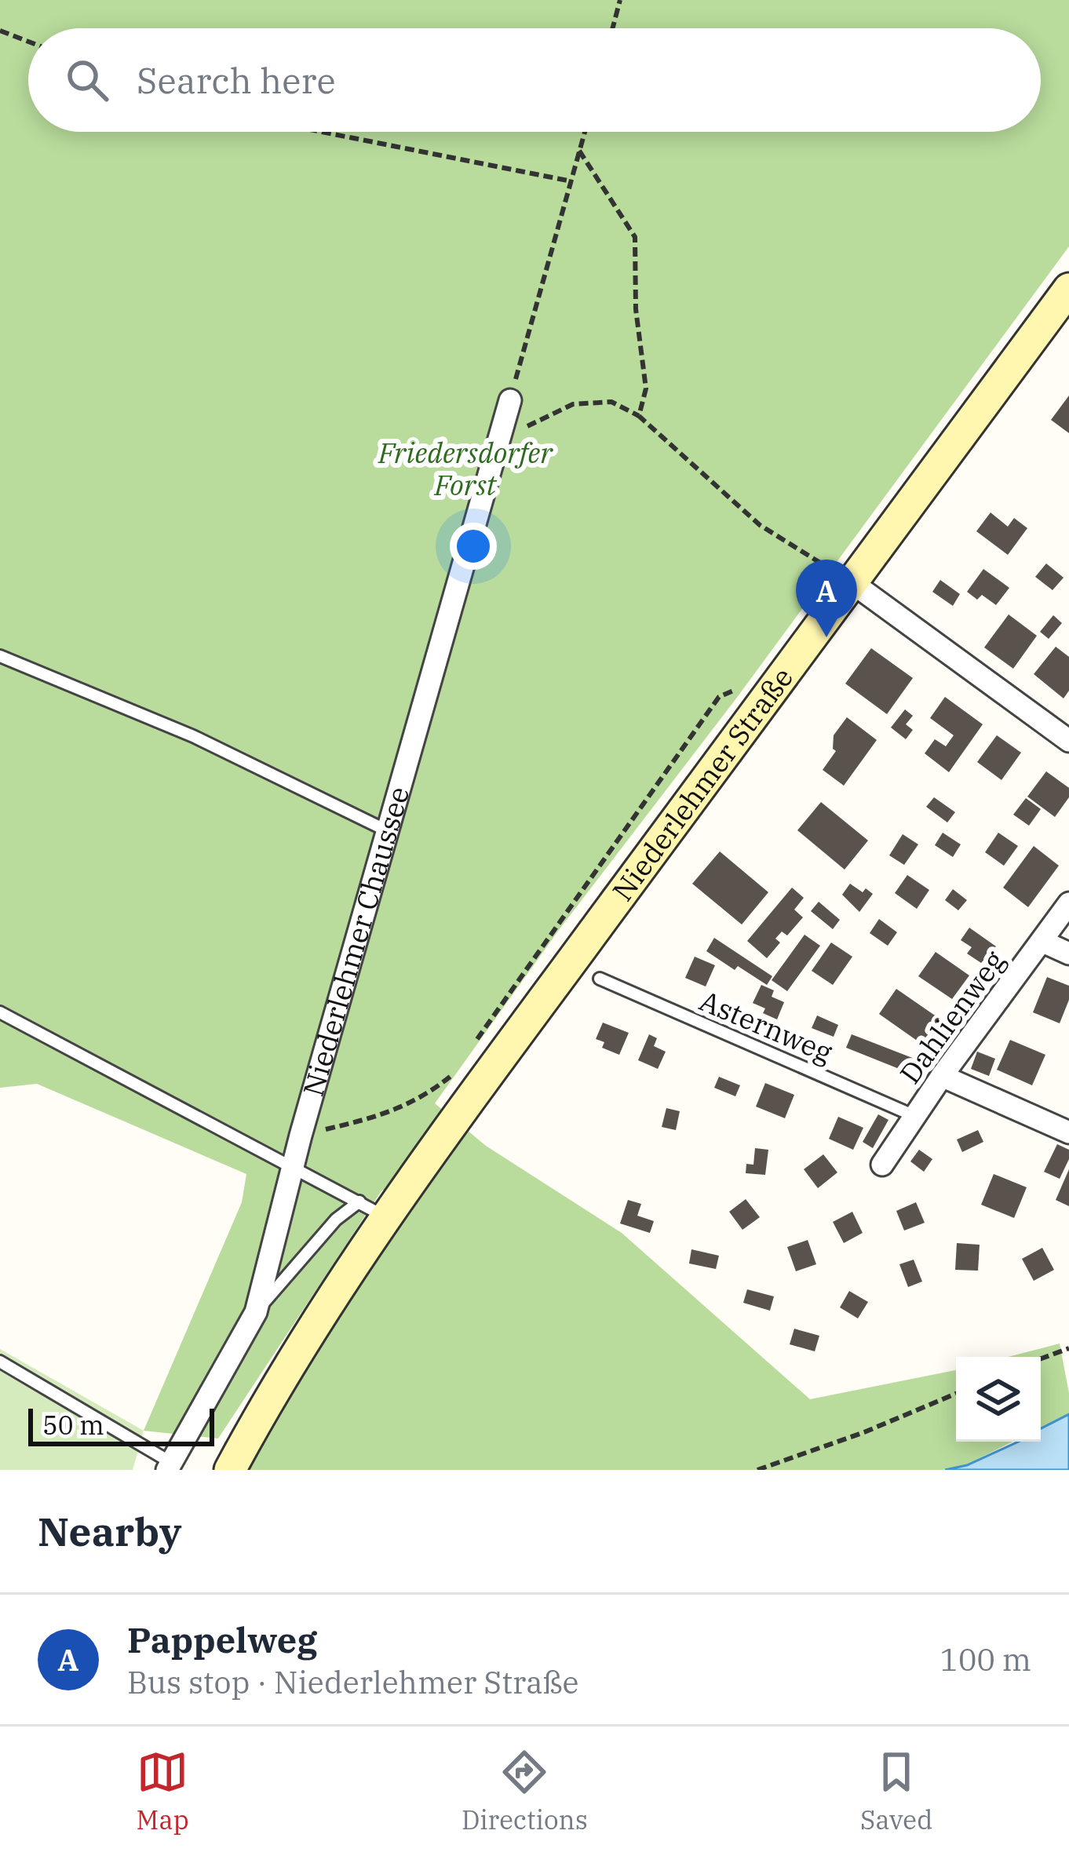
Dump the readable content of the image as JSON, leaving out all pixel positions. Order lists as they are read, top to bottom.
{
  "streets": {
    "main road": ["Niederlehmer Straße"],
    "street": ["Niederlehmer Chaussee", "Dahlienweg"],
    "lane": ["Asternweg"]
  },
  "crossings": [
    ["Dahlienweg", "Asternweg"]
  ],
  "parks": ["Friedersdorfer Forst"],
  "scale_bar": "50 m",
  "page": {
    "search": "Search here",
    "pins": "A",
    "scale": "50 m",
    "heading": "Nearby",
    "list": [
      {
        "mark": "A",
        "name": "Pappelweg",
        "note": "Bus stop · Niederlehmer Straße",
        "value": "100 m"
      }
    ],
    "nav": ["Map", "Directions", "Saved"]
  }
}
